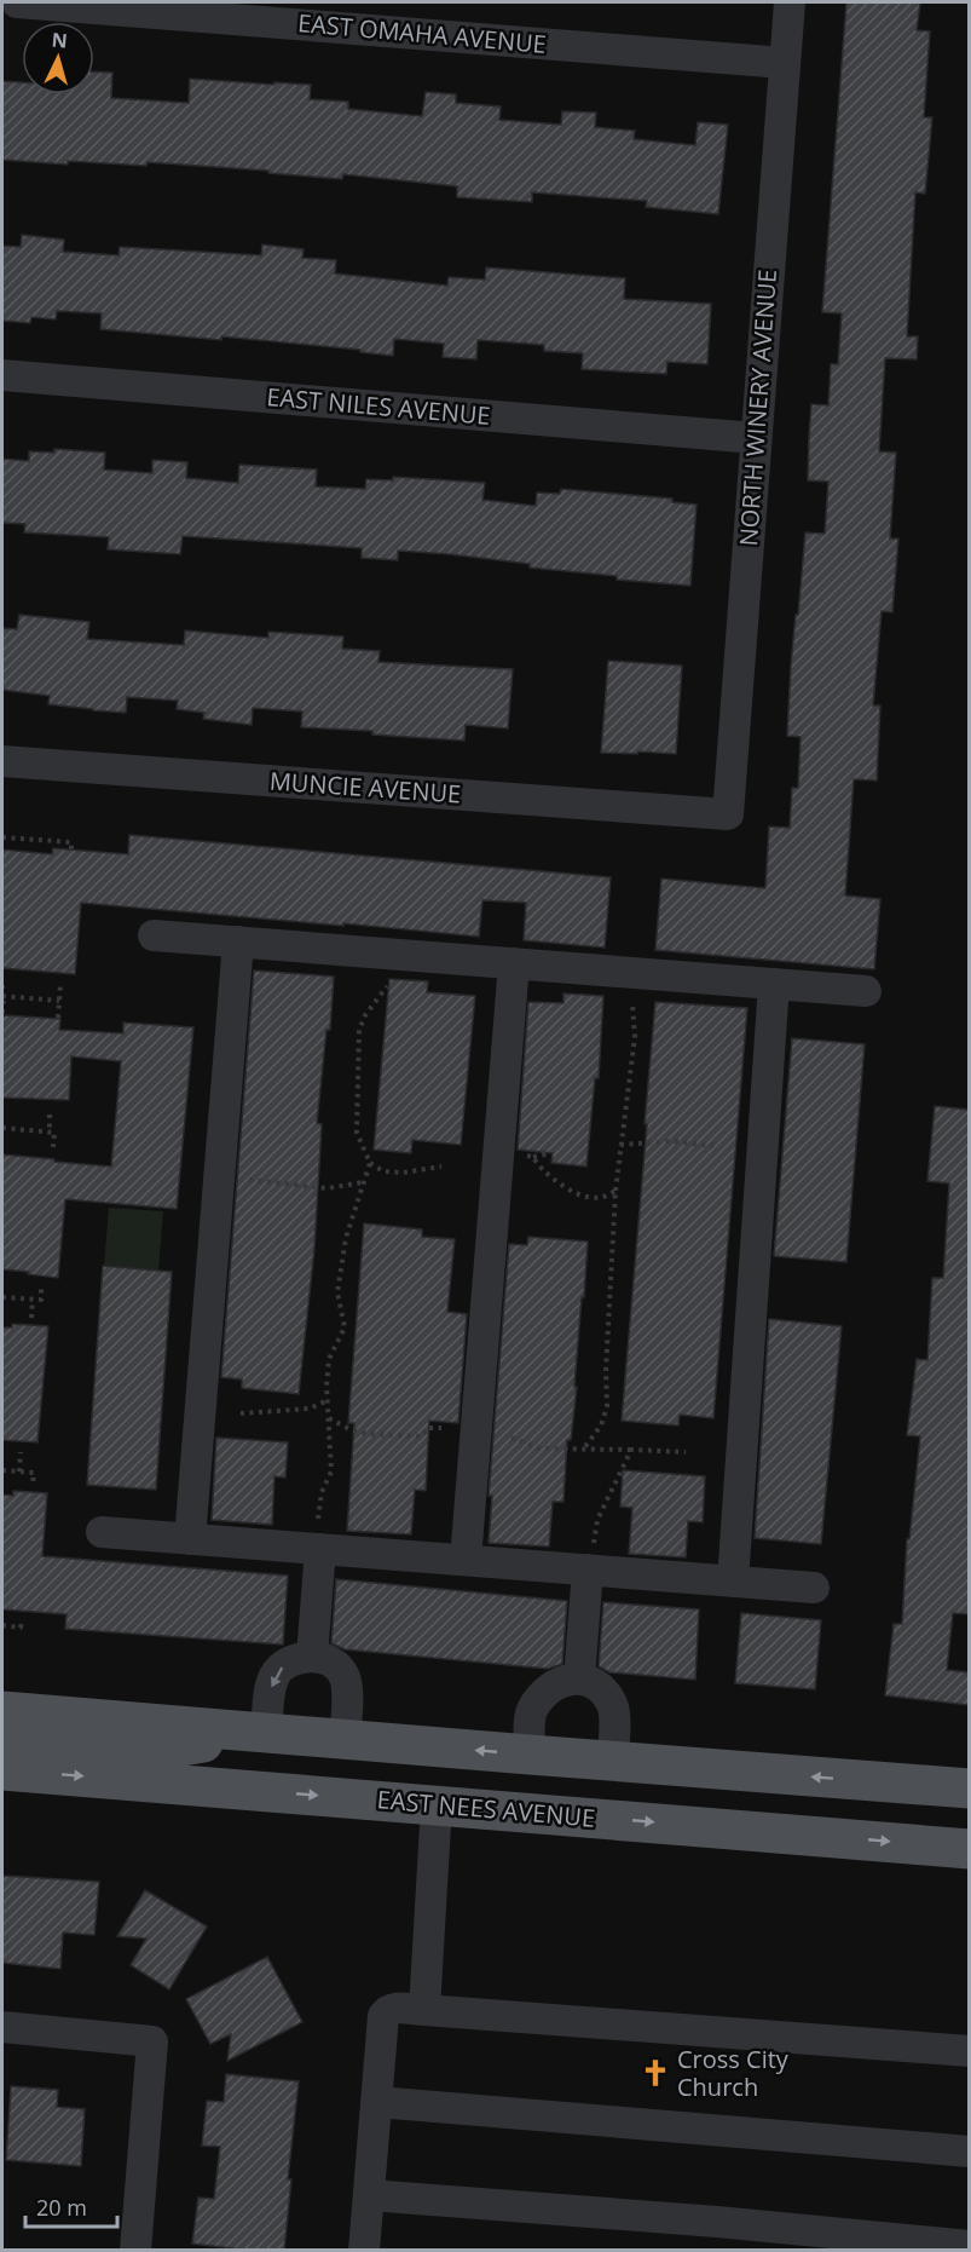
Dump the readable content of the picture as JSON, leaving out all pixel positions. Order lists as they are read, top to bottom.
{
  "streets": {
    "main road": ["EAST NEES AVENUE"],
    "street": [
      "EAST OMAHA AVENUE",
      "EAST NILES AVENUE",
      "NORTH WINERY AVENUE",
      "MUNCIE AVENUE"
    ]
  },
  "crossings": [
    ["EAST OMAHA AVENUE", "NORTH WINERY AVENUE"],
    ["EAST NILES AVENUE", "NORTH WINERY AVENUE"],
    ["NORTH WINERY AVENUE", "MUNCIE AVENUE"]
  ],
  "places": {
    "church": ["Cross City Church"]
  },
  "scale_bar": "20 m",
  "north": "top"
}
